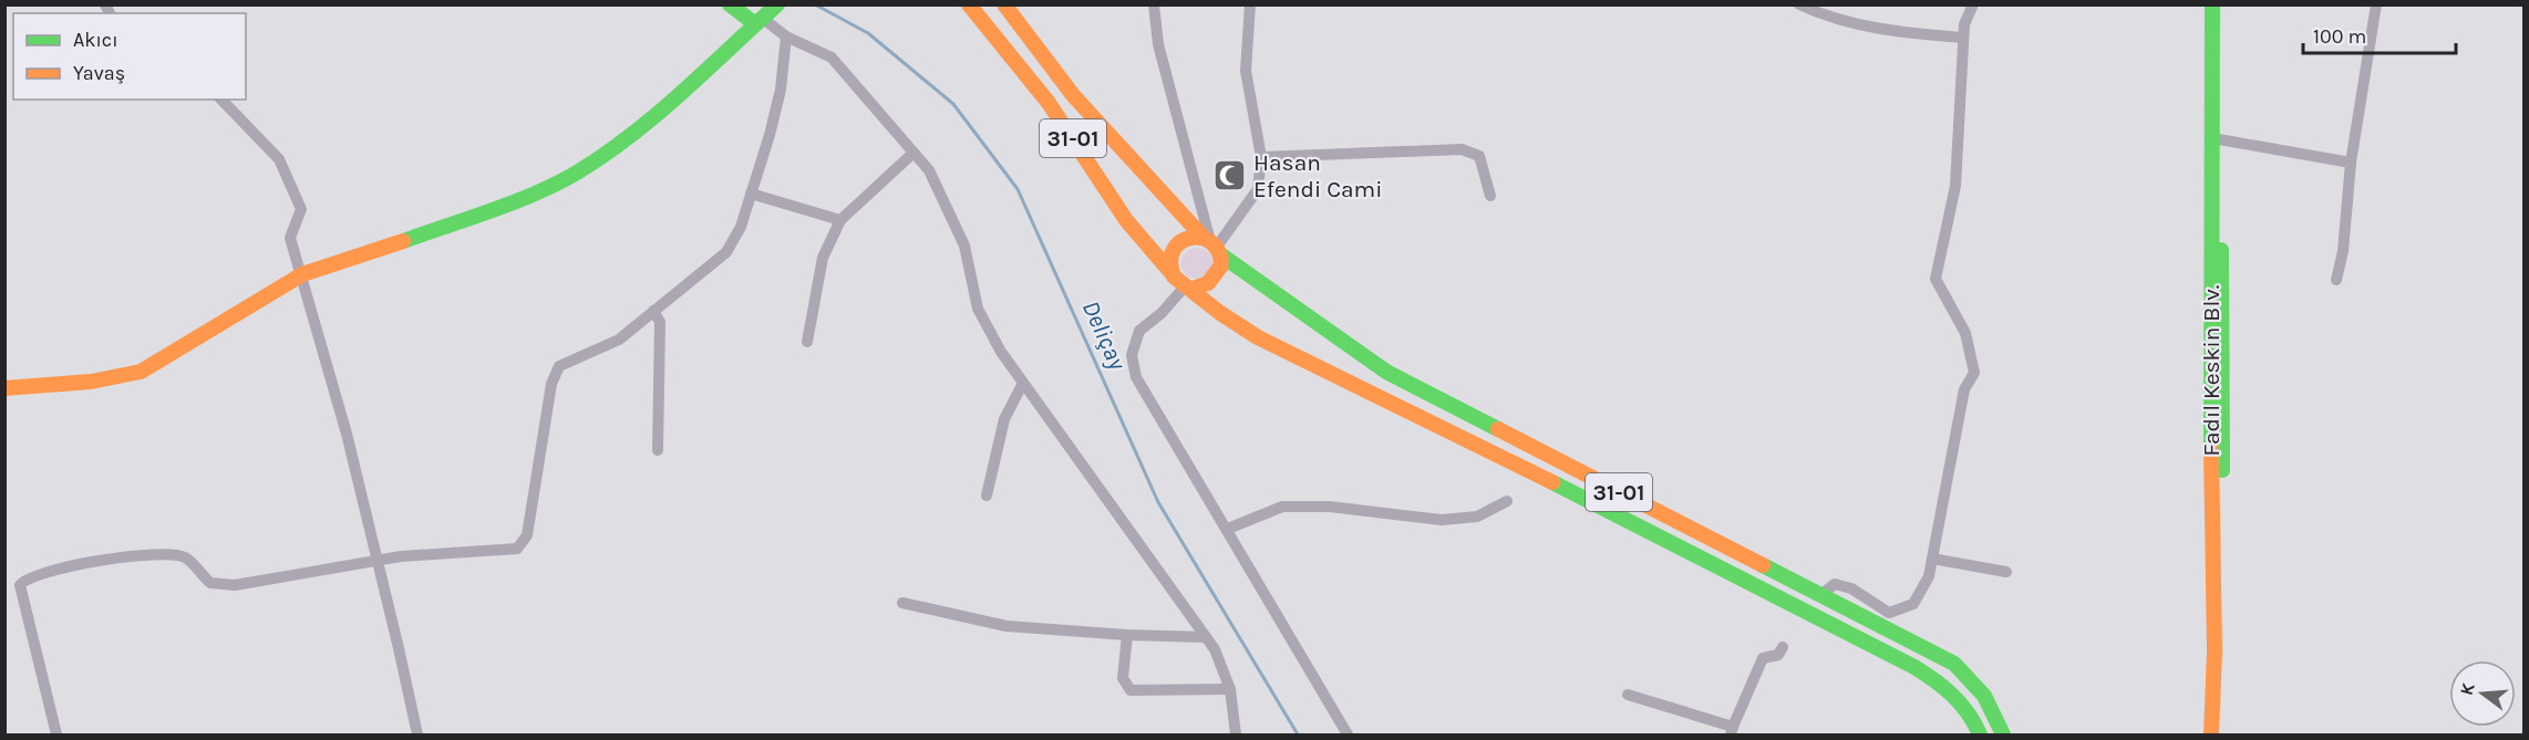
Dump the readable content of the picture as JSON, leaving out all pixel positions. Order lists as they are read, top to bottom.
{
  "streets": {
    "main road": ["31-01", "Fadıl Keskin Blv."]
  },
  "water": ["Deliçay"],
  "places": {
    "mosque": ["Hasan Efendi Cami"]
  },
  "legend": ["Akıcı", "Yavaş"],
  "scale_bar": "100 m",
  "north": "left"
}
